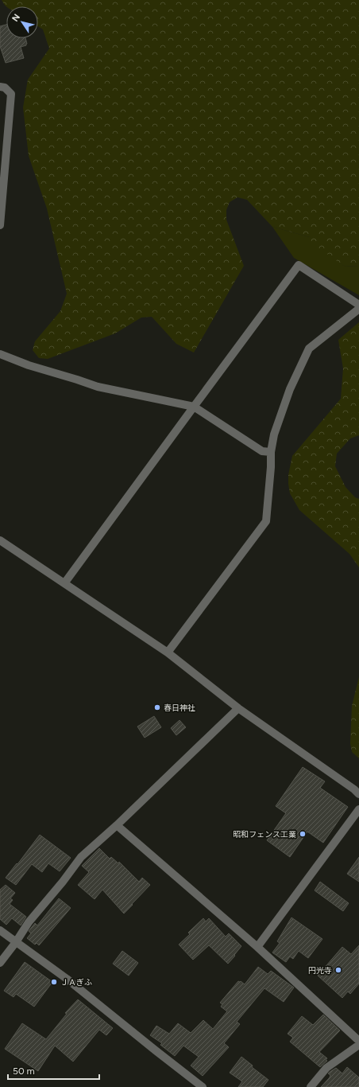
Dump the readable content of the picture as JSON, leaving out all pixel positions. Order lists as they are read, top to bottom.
{
  "places": [
    "春日神社",
    "昭和フェンス工業",
    "円光寺",
    "ＪＡぎふ"
  ],
  "scale_bar": "50 m",
  "north": "top left"
}
